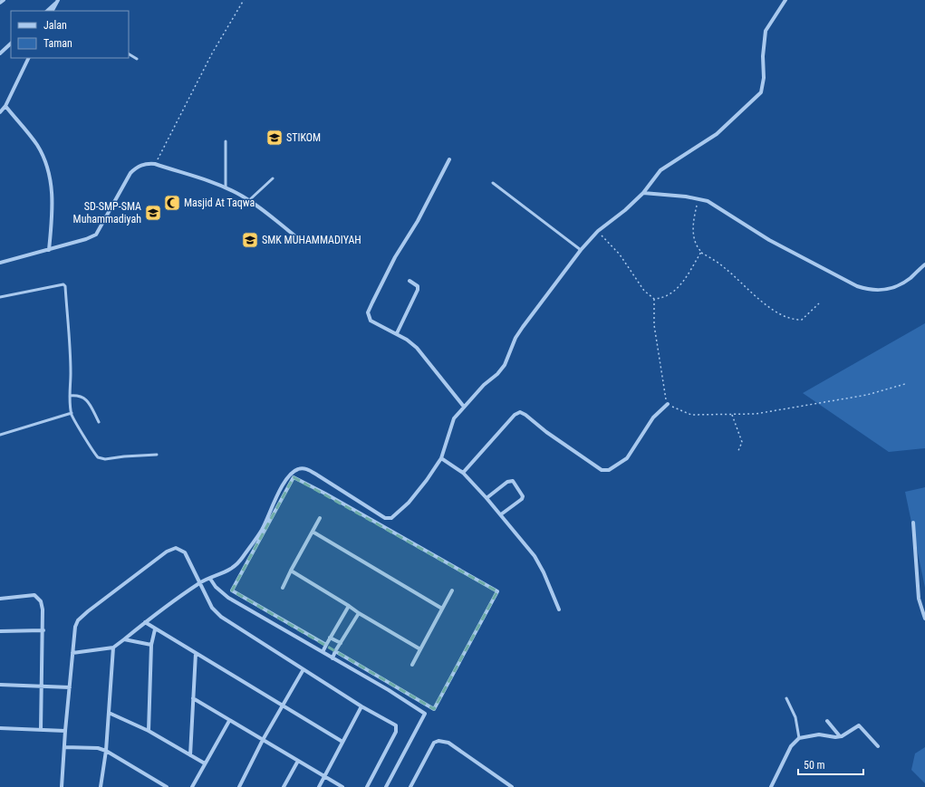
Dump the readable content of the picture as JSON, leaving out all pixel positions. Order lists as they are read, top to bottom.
{
  "places": {
    "school or university": ["STIKOM", "SD-SMP-SMA Muhammadiyah", "SMK MUHAMMADIYAH"],
    "mosque": ["Masjid At Taqwa"]
  },
  "legend": ["Jalan", "Taman"],
  "scale_bar": "50 m"
}
